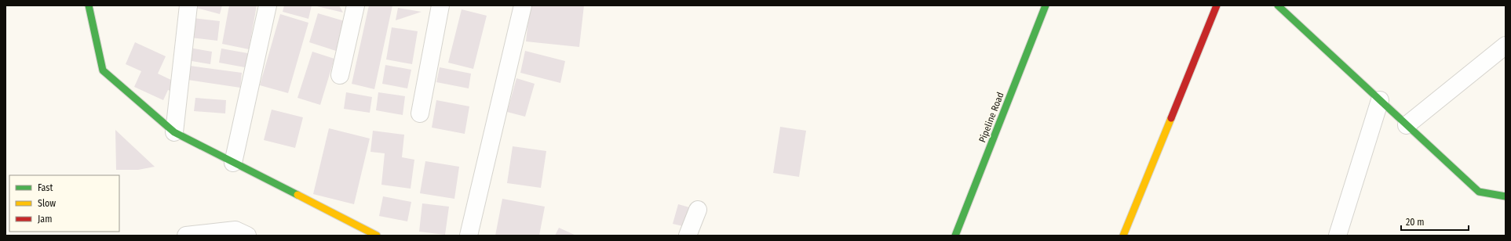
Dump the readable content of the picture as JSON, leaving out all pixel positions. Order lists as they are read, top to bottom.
{
  "streets": {
    "street": ["Pipeline Road"]
  },
  "legend": ["Fast", "Slow", "Jam"],
  "scale_bar": "20 m"
}
